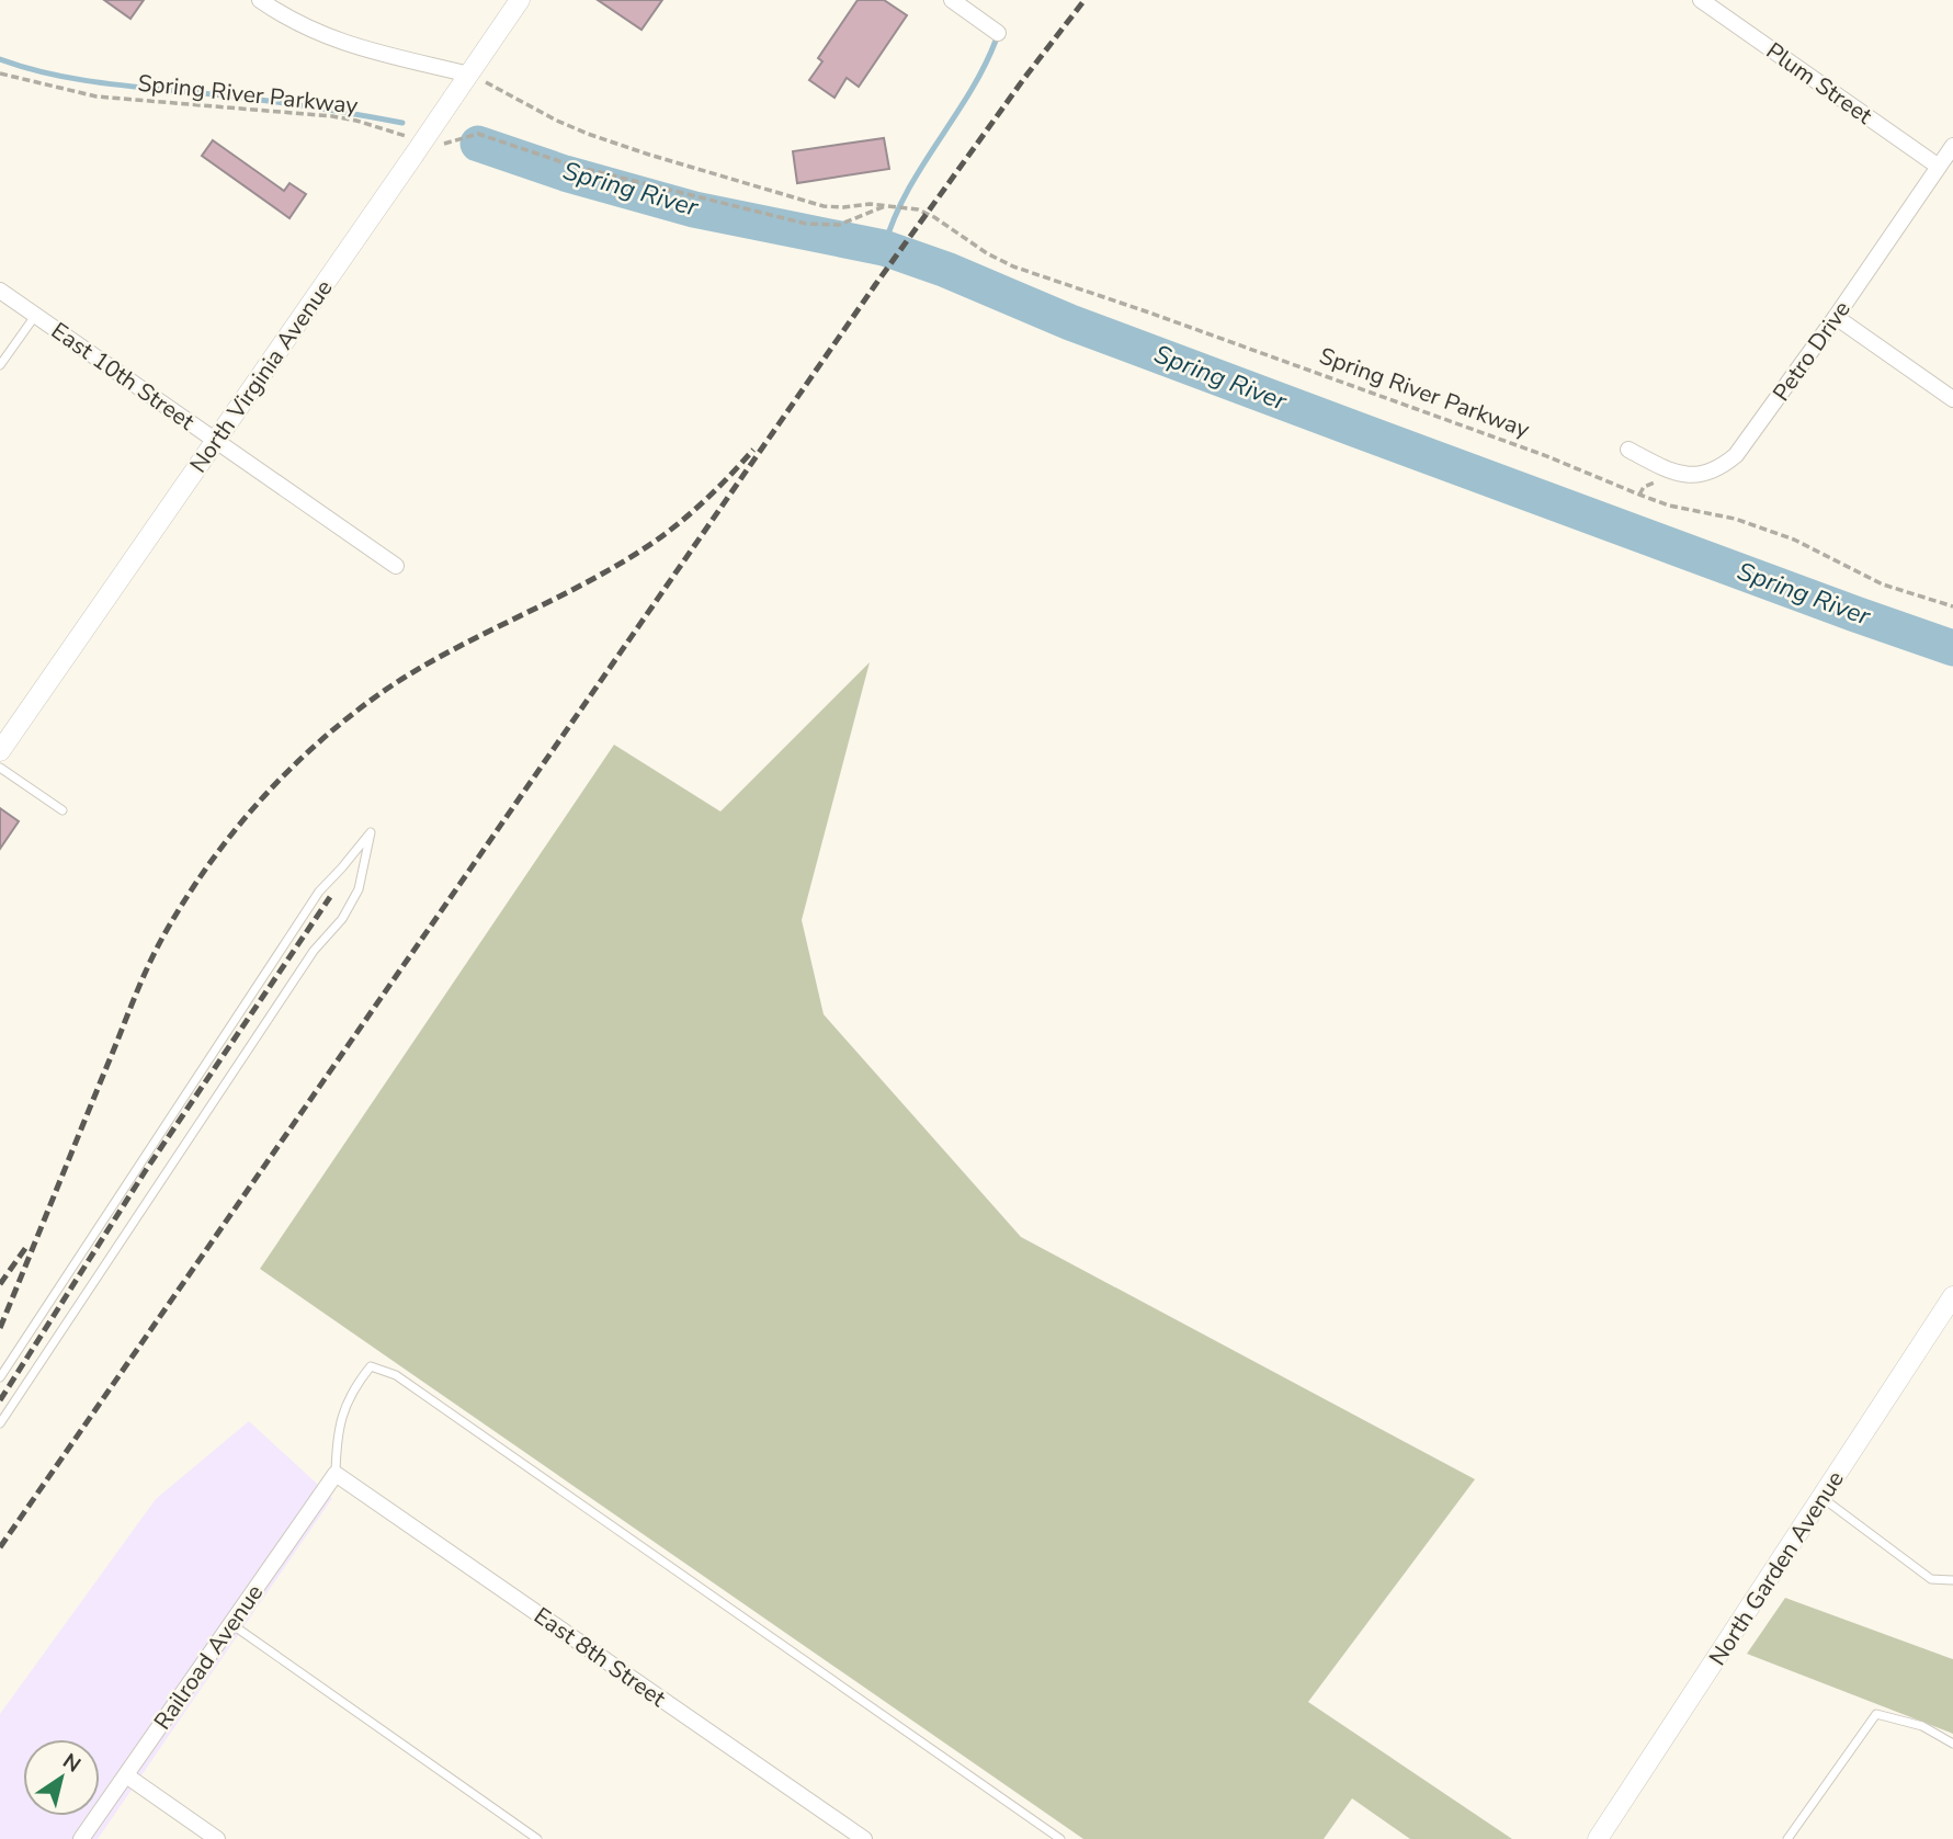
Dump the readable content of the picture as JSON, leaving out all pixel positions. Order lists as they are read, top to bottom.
{
  "streets": {
    "street": [
      "Plum Street",
      "Petro Drive",
      "East 10th Street",
      "North Virginia Avenue",
      "North Garden Avenue",
      "Railroad Avenue",
      "East 8th Street"
    ],
    "path": ["Spring River Parkway"]
  },
  "crossings": [
    ["Plum Street", "Petro Drive"],
    ["Spring River Parkway", "North Virginia Avenue"],
    ["East 10th Street", "North Virginia Avenue"],
    ["Railroad Avenue", "East 8th Street"]
  ],
  "water": ["Spring River"],
  "north": "top right"
}
